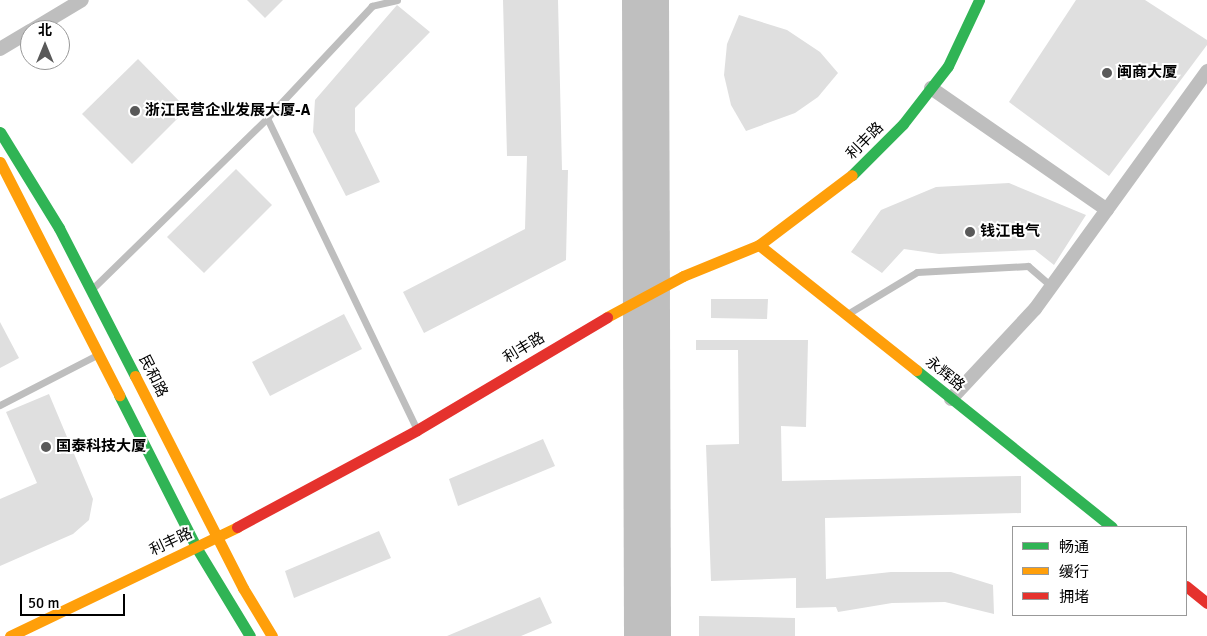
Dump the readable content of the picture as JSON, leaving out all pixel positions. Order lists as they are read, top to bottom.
{
  "streets": {
    "street": ["利丰路", "永辉路", "民和路"]
  },
  "crossings": [
    ["利丰路", "永辉路"],
    ["利丰路", "民和路"]
  ],
  "places": [
    "闽商大厦",
    "浙江民营企业发展大厦-A",
    "钱江电气",
    "国泰科技大厦"
  ],
  "legend": ["畅通", "缓行", "拥堵"],
  "scale_bar": "50 m",
  "north": "top"
}
